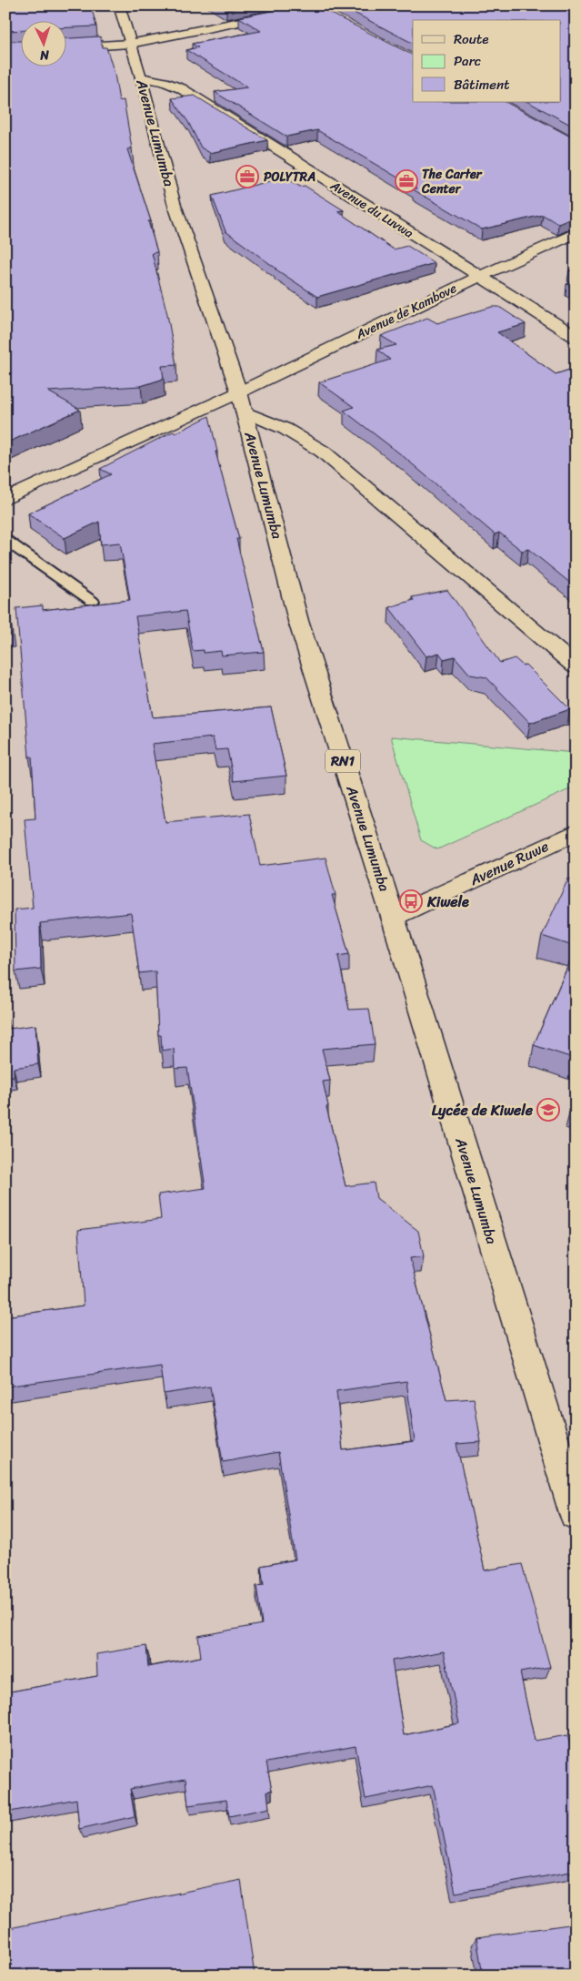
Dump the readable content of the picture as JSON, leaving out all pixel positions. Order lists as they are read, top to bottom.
{
  "streets": {
    "main road": [
      "Avenue Lumumba",
      "Avenue du Luvwa",
      "Avenue de Kambove",
      "RN1",
      "Avenue Ruwe"
    ]
  },
  "crossings": [
    ["Avenue Lumumba", "Avenue du Luvwa"],
    ["Avenue Lumumba", "Avenue de Kambove"],
    ["Avenue Lumumba", "Avenue Ruwe"],
    ["Avenue du Luvwa", "Avenue de Kambove"]
  ],
  "places": {
    "office": ["POLYTRA", "The Carter Center"],
    "bus stop": ["Kiwele"],
    "school or university": ["Lycée de Kiwele"]
  },
  "legend": ["Route", "Parc", "Bâtiment"],
  "north": "bottom"
}
